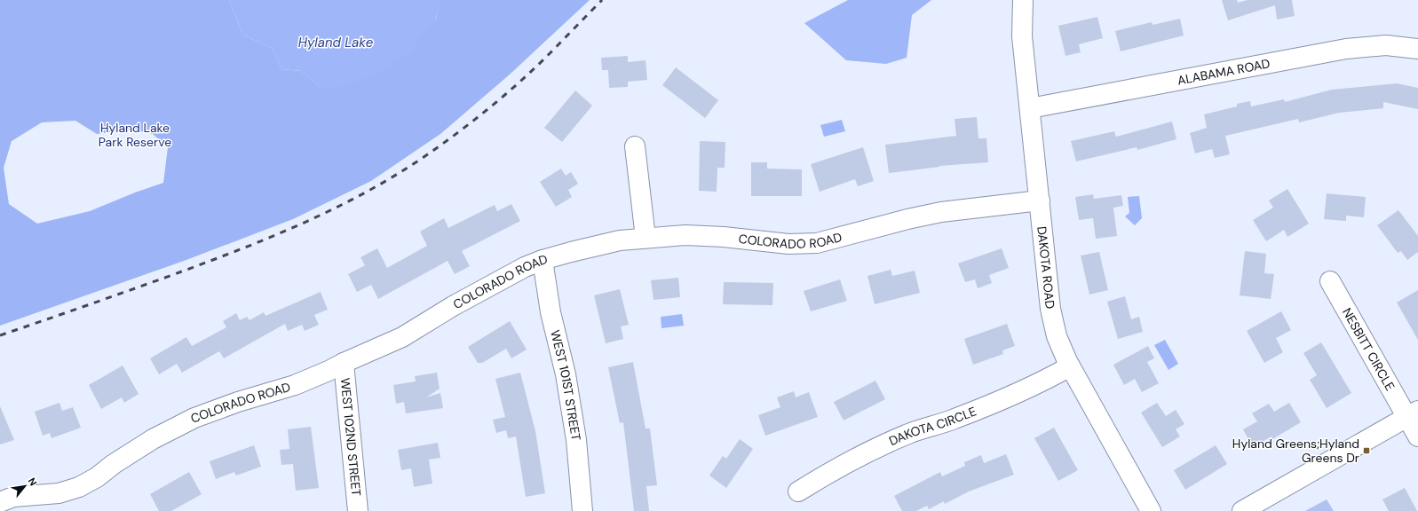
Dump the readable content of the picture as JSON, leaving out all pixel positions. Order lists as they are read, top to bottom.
{
  "streets": {
    "street": [
      "ALABAMA ROAD",
      "COLORADO ROAD",
      "DAKOTA ROAD",
      "NESBITT CIRCLE",
      "WEST 101ST STREET",
      "DAKOTA CIRCLE",
      "WEST 102ND STREET"
    ]
  },
  "crossings": [
    ["ALABAMA ROAD", "DAKOTA ROAD"],
    ["COLORADO ROAD", "DAKOTA ROAD"],
    ["COLORADO ROAD", "WEST 101ST STREET"],
    ["COLORADO ROAD", "WEST 102ND STREET"],
    ["DAKOTA ROAD", "DAKOTA CIRCLE"]
  ],
  "water": ["Hyland Lake"],
  "parks": ["Hyland Lake Park Reserve"],
  "places": {
    "transit": ["Hyland Greens;Hyland Greens Dr"]
  },
  "north": "top right"
}
